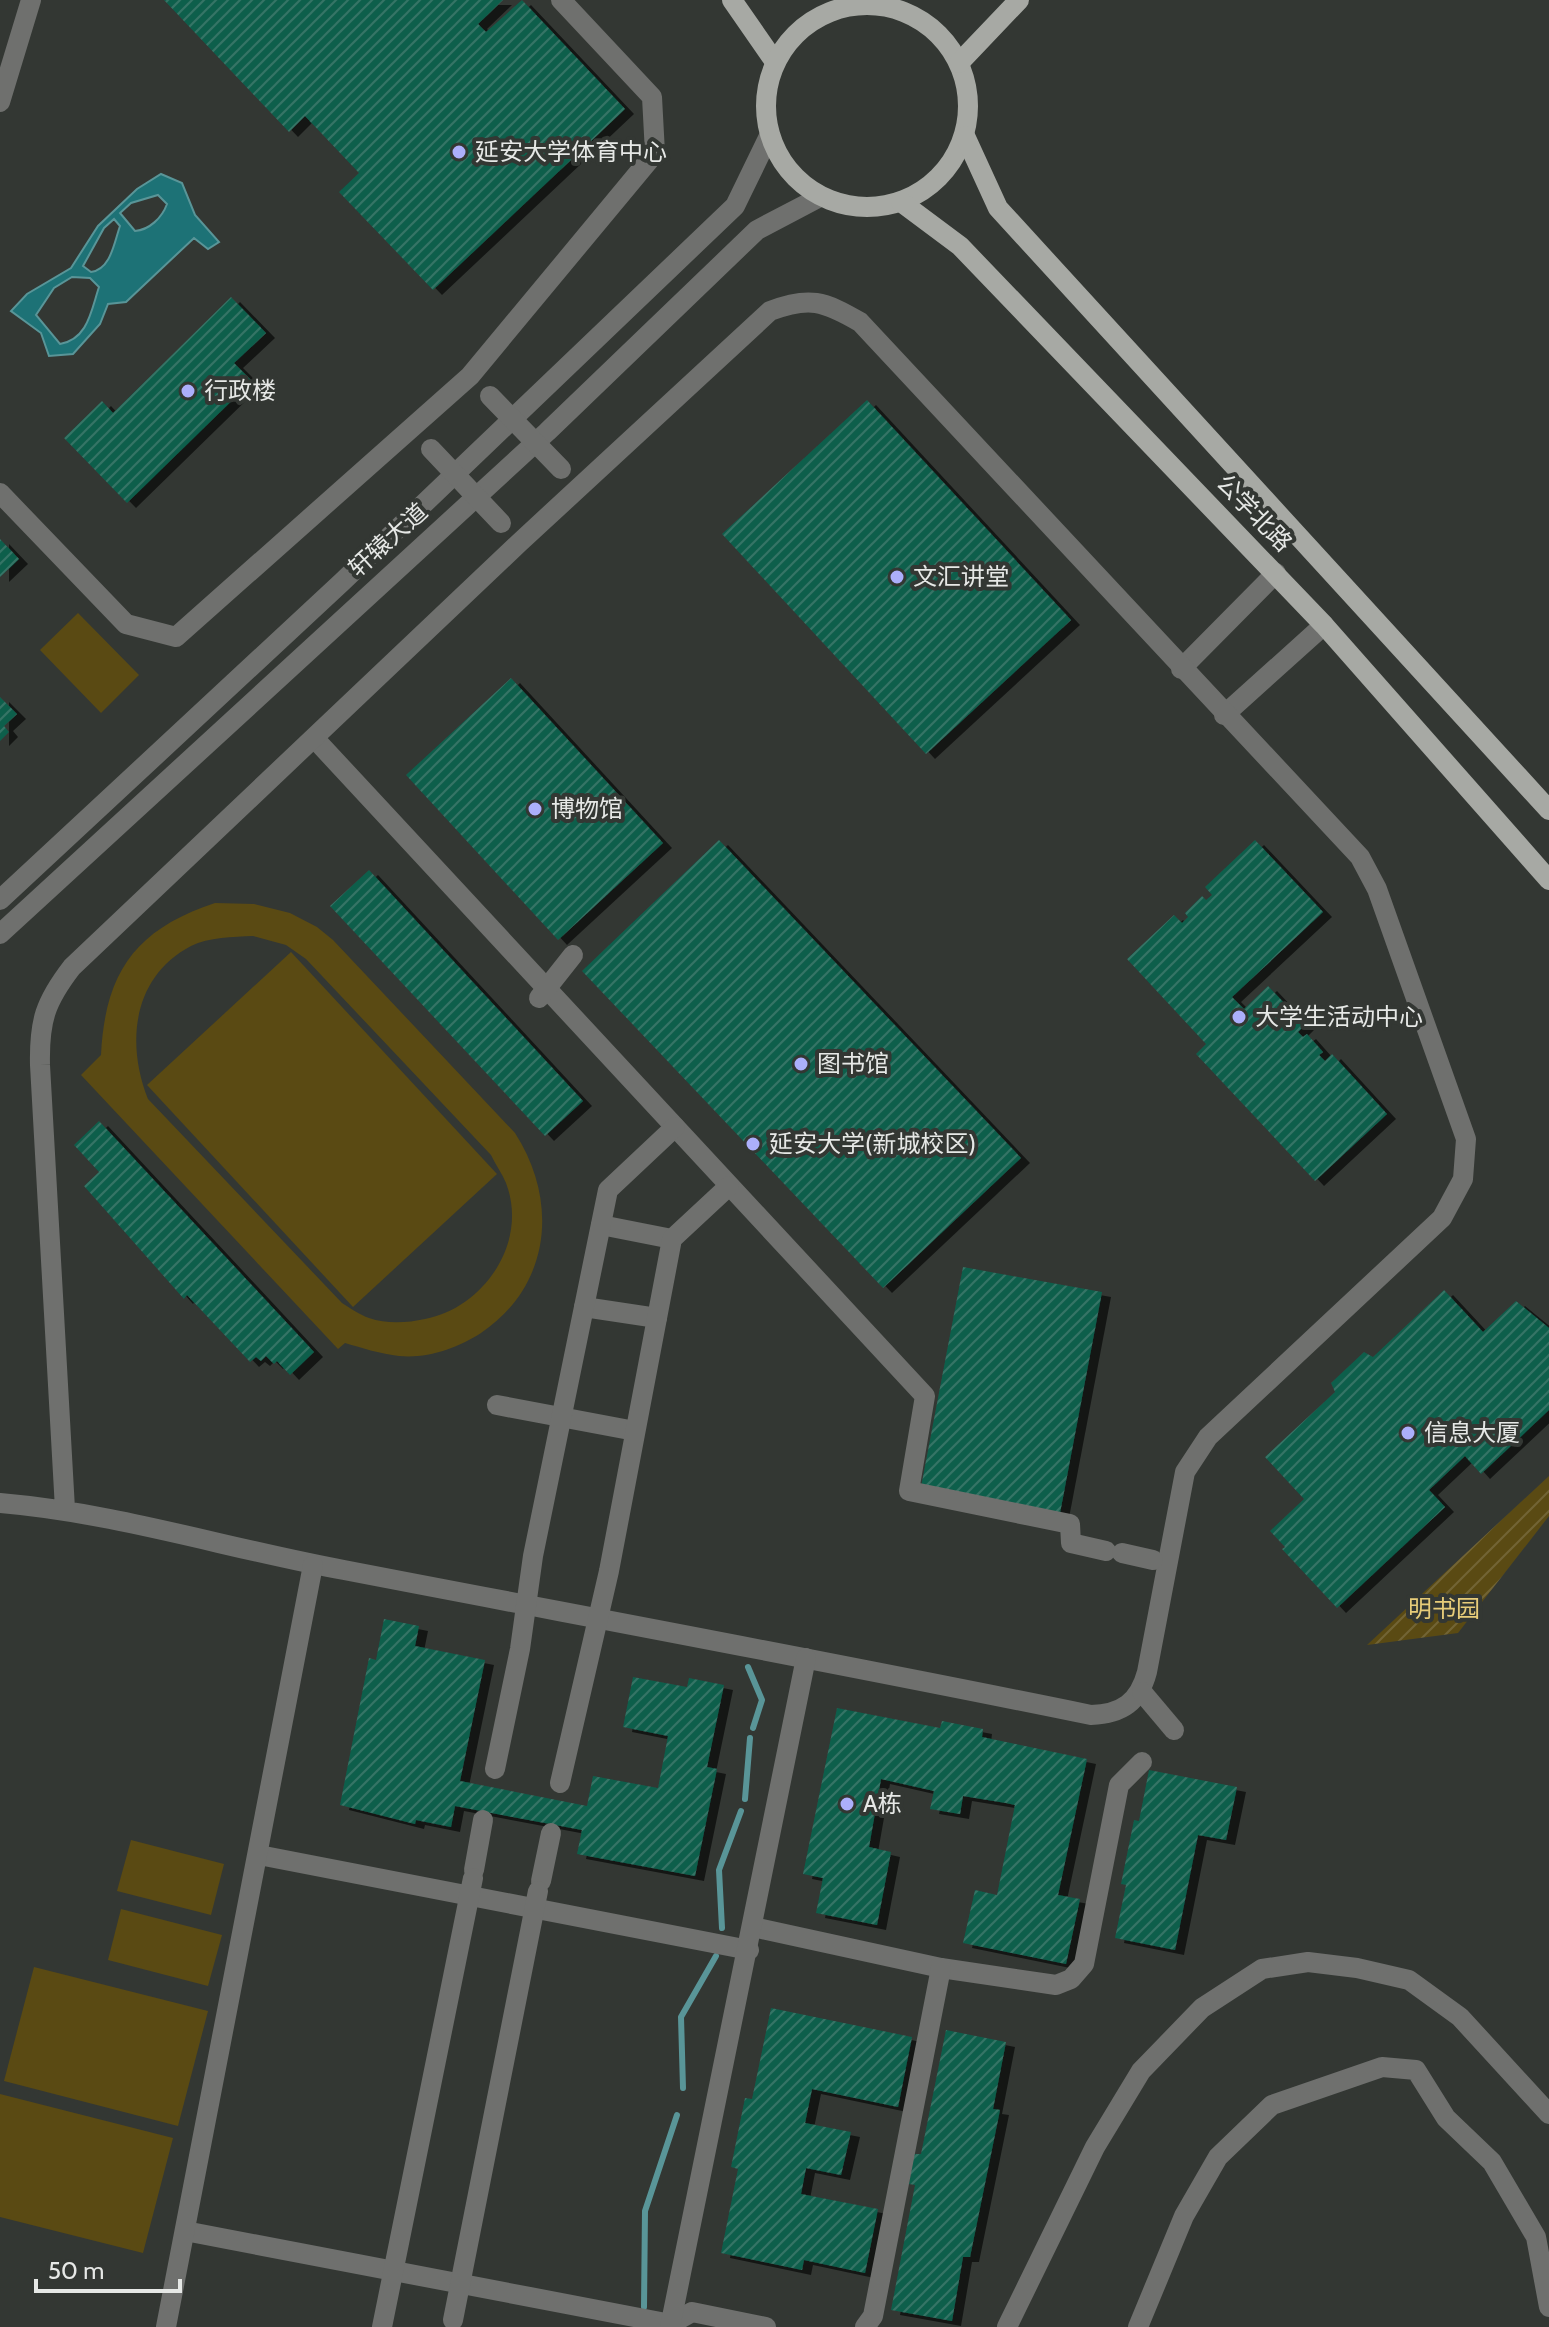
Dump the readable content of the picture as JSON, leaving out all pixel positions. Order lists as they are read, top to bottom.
{
  "streets": {
    "main road": ["公学北路"],
    "street": ["轩辕大道"]
  },
  "crossings": [
    ["公学北路", "轩辕大道"]
  ],
  "parks": ["明书园"],
  "places": [
    "延安大学体育中心",
    "行政楼",
    "文汇讲堂",
    "博物馆",
    "大学生活动中心",
    "图书馆",
    "延安大学(新城校区)",
    "信息大厦",
    "A栋"
  ],
  "scale_bar": "50 m"
}
